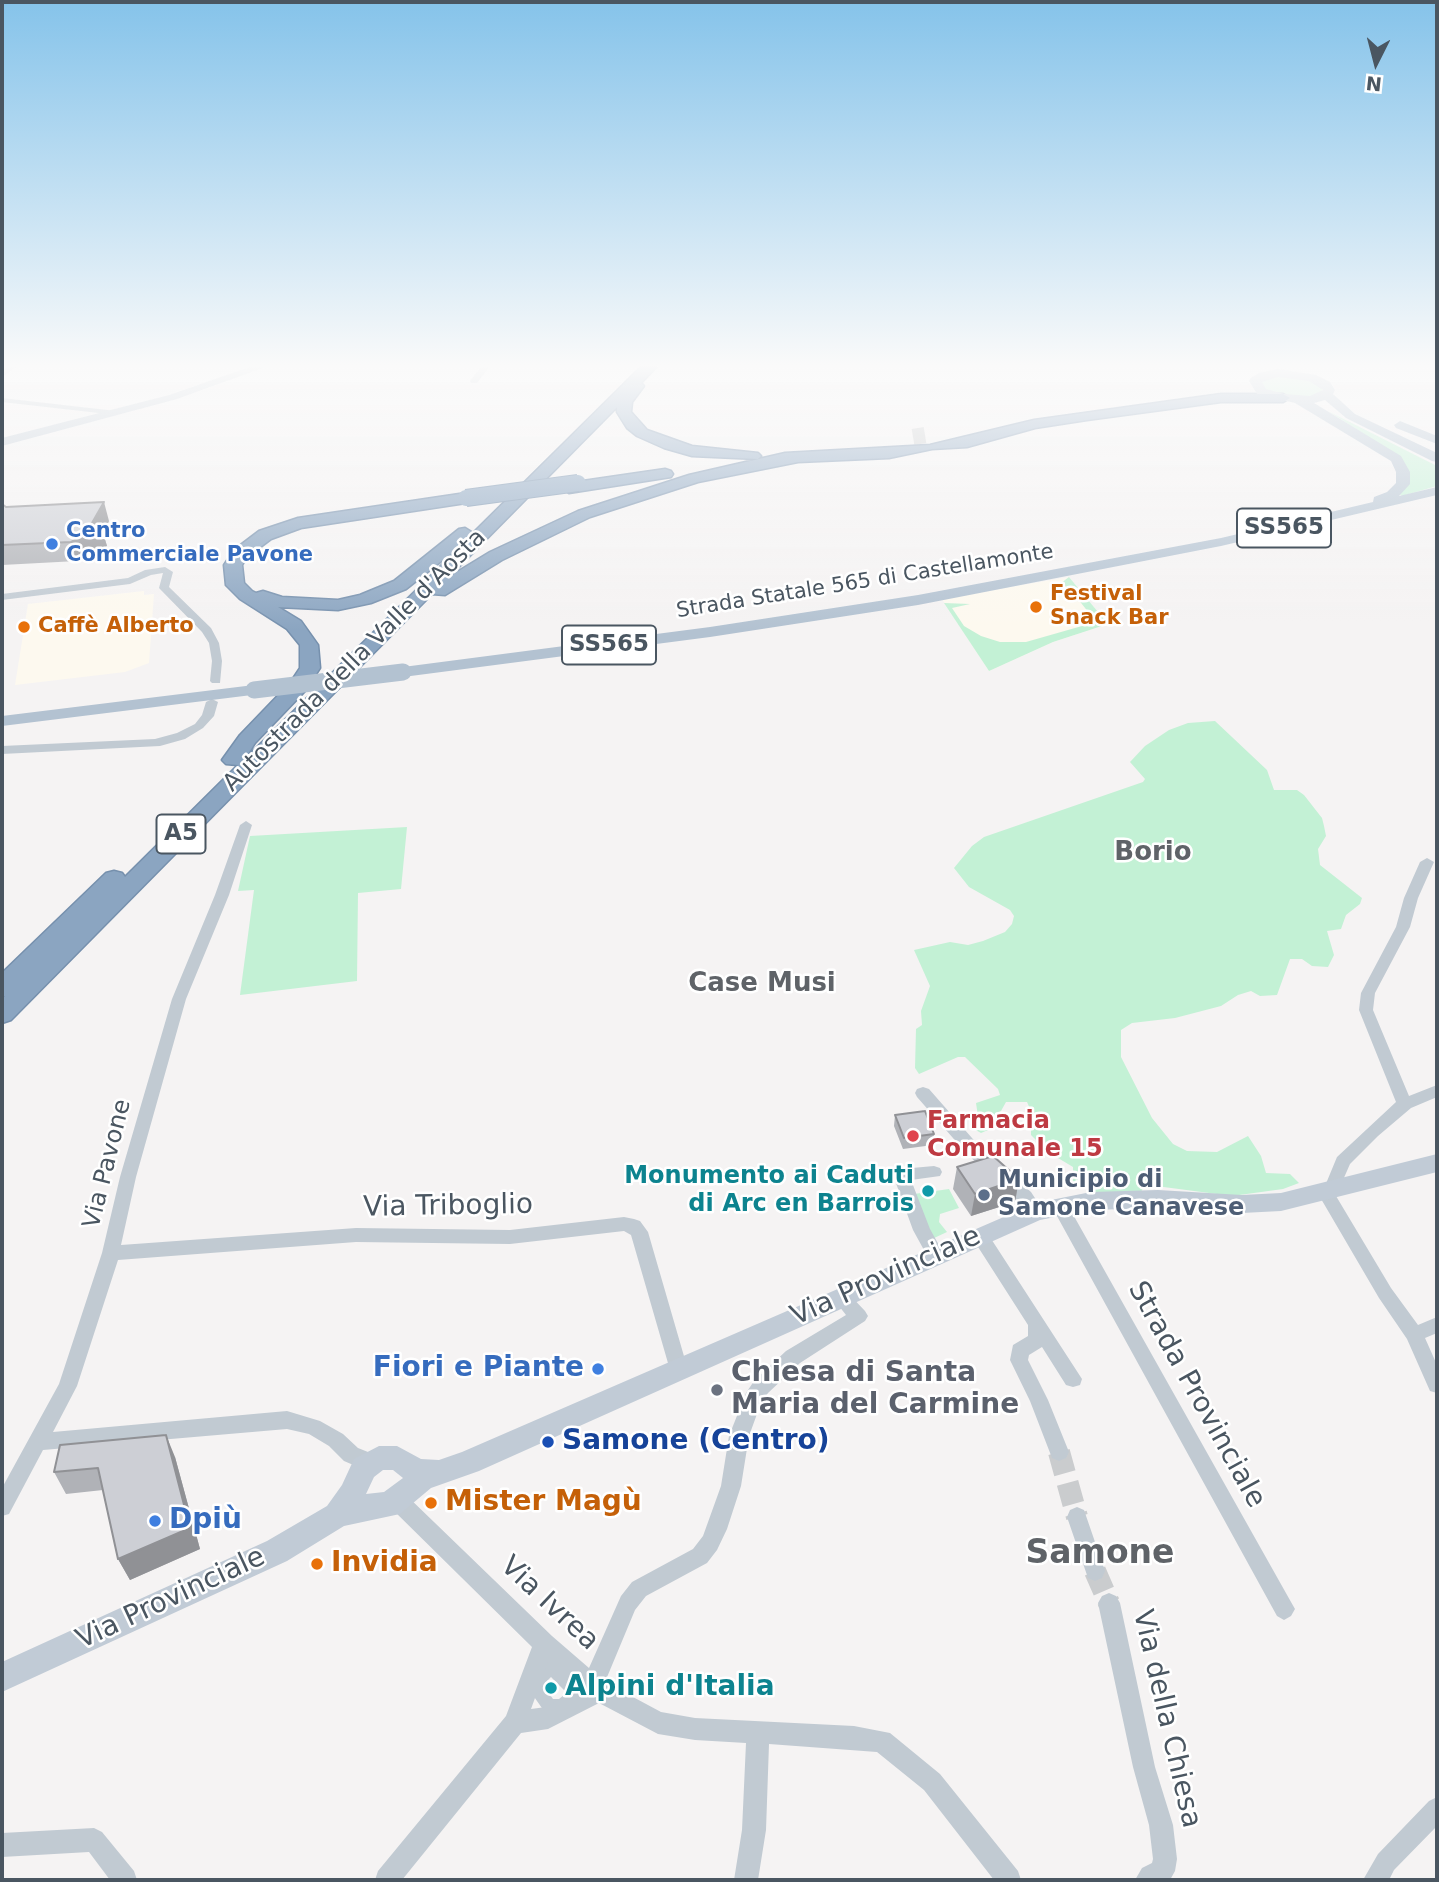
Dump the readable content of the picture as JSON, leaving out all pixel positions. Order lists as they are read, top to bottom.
{
  "streets": {
    "highway": ["Autostrada della Valle d'Aosta", "A5"],
    "main road": ["SS565", "Strada Statale 565 di Castellamonte", "Via Provinciale"],
    "street": [
      "Via Pavone",
      "Via Triboglio",
      "Strada Provinciale",
      "Via Ivrea",
      "Via della Chiesa"
    ]
  },
  "crossings": [
    ["Via Pavone", "Via Triboglio"],
    ["Via Triboglio", "Via Provinciale"],
    ["Via Provinciale", "Strada Provinciale"],
    ["Via Provinciale", "Via Ivrea"]
  ],
  "districts": ["Borio", "Case Musi", "Samone"],
  "places": [
    "Centro Commerciale Pavone",
    "Festival Snack Bar",
    "Caffè Alberto",
    "Farmacia Comunale 15",
    "Monumento ai Caduti di Arc en Barrois",
    "Municipio di Samone Canavese",
    "Fiori e Piante",
    "Chiesa di Santa Maria del Carmine",
    "Samone (Centro)",
    "Mister Magù",
    "Dpiù",
    "Invidia",
    "Alpini d'Italia"
  ],
  "north": "bottom"
}
